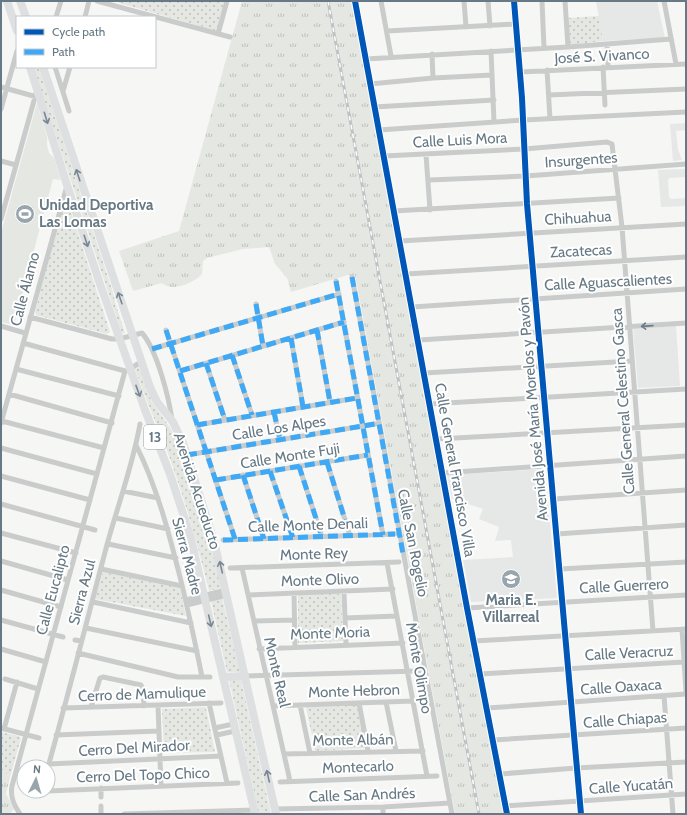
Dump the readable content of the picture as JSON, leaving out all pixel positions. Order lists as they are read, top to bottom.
{
  "streets": {
    "main road": ["13", "Avenida Acueducto"],
    "street": [
      "José S. Vivanco",
      "Calle Luis Mora",
      "Insurgentes",
      "Chihuahua",
      "Zacatecas",
      "Calle Aguascalientes",
      "Calle Álamo",
      "Calle General Celestino Gasca",
      "Avenida José María Morelos y Pavón",
      "Calle Los Alpes",
      "Calle Monte Fuji",
      "Calle General Francisco Villa",
      "Calle Monte Denali",
      "Calle San Rogelio",
      "Monte Rey",
      "Sierra Madre",
      "Monte Olivo",
      "Calle Guerrero",
      "Calle Eucalipto",
      "Sierra Azul",
      "Monte Moria",
      "Calle Veracruz",
      "Monte Olimpo",
      "Monte Real",
      "Calle Oaxaca",
      "Monte Hebron",
      "Cerro de Mamulique",
      "Calle Chiapas",
      "Monte Albán",
      "Cerro Del Mirador",
      "Montecarlo",
      "Cerro Del Topo Chico",
      "Calle Yucatán",
      "Calle San Andrés"
    ]
  },
  "crossings": [
    ["José S. Vivanco", "Avenida José María Morelos y Pavón"],
    ["Calle Luis Mora", "Calle General Celestino Gasca"],
    ["Calle Luis Mora", "Avenida José María Morelos y Pavón"],
    ["Calle Luis Mora", "Calle General Francisco Villa"],
    ["Insurgentes", "Calle General Celestino Gasca"],
    ["Insurgentes", "Avenida José María Morelos y Pavón"],
    ["Chihuahua", "Calle General Celestino Gasca"],
    ["Chihuahua", "Avenida José María Morelos y Pavón"],
    ["Chihuahua", "Calle General Francisco Villa"],
    ["Zacatecas", "Calle General Celestino Gasca"],
    ["Zacatecas", "Avenida José María Morelos y Pavón"],
    ["Zacatecas", "Calle General Francisco Villa"],
    ["Calle Aguascalientes", "Calle General Celestino Gasca"],
    ["Calle Aguascalientes", "Avenida José María Morelos y Pavón"],
    ["Calle Aguascalientes", "Calle General Francisco Villa"],
    ["Calle Álamo", "Avenida Acueducto"],
    ["Calle General Celestino Gasca", "Calle Guerrero"],
    ["Avenida José María Morelos y Pavón", "Calle Guerrero"],
    ["Avenida José María Morelos y Pavón", "Calle Veracruz"],
    ["Avenida José María Morelos y Pavón", "Calle Oaxaca"],
    ["Avenida José María Morelos y Pavón", "Calle Chiapas"],
    ["Avenida José María Morelos y Pavón", "Calle Yucatán"],
    ["Calle Los Alpes", "Avenida Acueducto"],
    ["Calle General Francisco Villa", "Calle Guerrero"],
    ["Calle General Francisco Villa", "Calle Veracruz"],
    ["Calle General Francisco Villa", "Calle Oaxaca"],
    ["Calle General Francisco Villa", "Calle Chiapas"],
    ["Calle General Francisco Villa", "Calle Yucatán"],
    ["Avenida Acueducto", "Calle Eucalipto"],
    ["Avenida Acueducto", "Calle San Andrés"],
    ["Calle San Rogelio", "Calle San Andrés"],
    ["Monte Rey", "Monte Olimpo"],
    ["Monte Rey", "Monte Real"],
    ["Sierra Madre", "Sierra Azul"],
    ["Monte Olivo", "Monte Olimpo"],
    ["Monte Olivo", "Monte Real"],
    ["Sierra Azul", "Cerro de Mamulique"],
    ["Monte Moria", "Monte Olimpo"],
    ["Monte Moria", "Monte Real"],
    ["Monte Olimpo", "Monte Hebron"],
    ["Monte Olimpo", "Monte Albán"],
    ["Monte Olimpo", "Montecarlo"],
    ["Monte Real", "Monte Hebron"],
    ["Monte Real", "Monte Albán"],
    ["Monte Real", "Montecarlo"]
  ],
  "places": {
    "sports": ["Unidad Deportiva Las Lomas"],
    "school or university": ["Maria E. Villarreal"]
  },
  "legend": ["Cycle path", "Path"],
  "north": "top"
}
